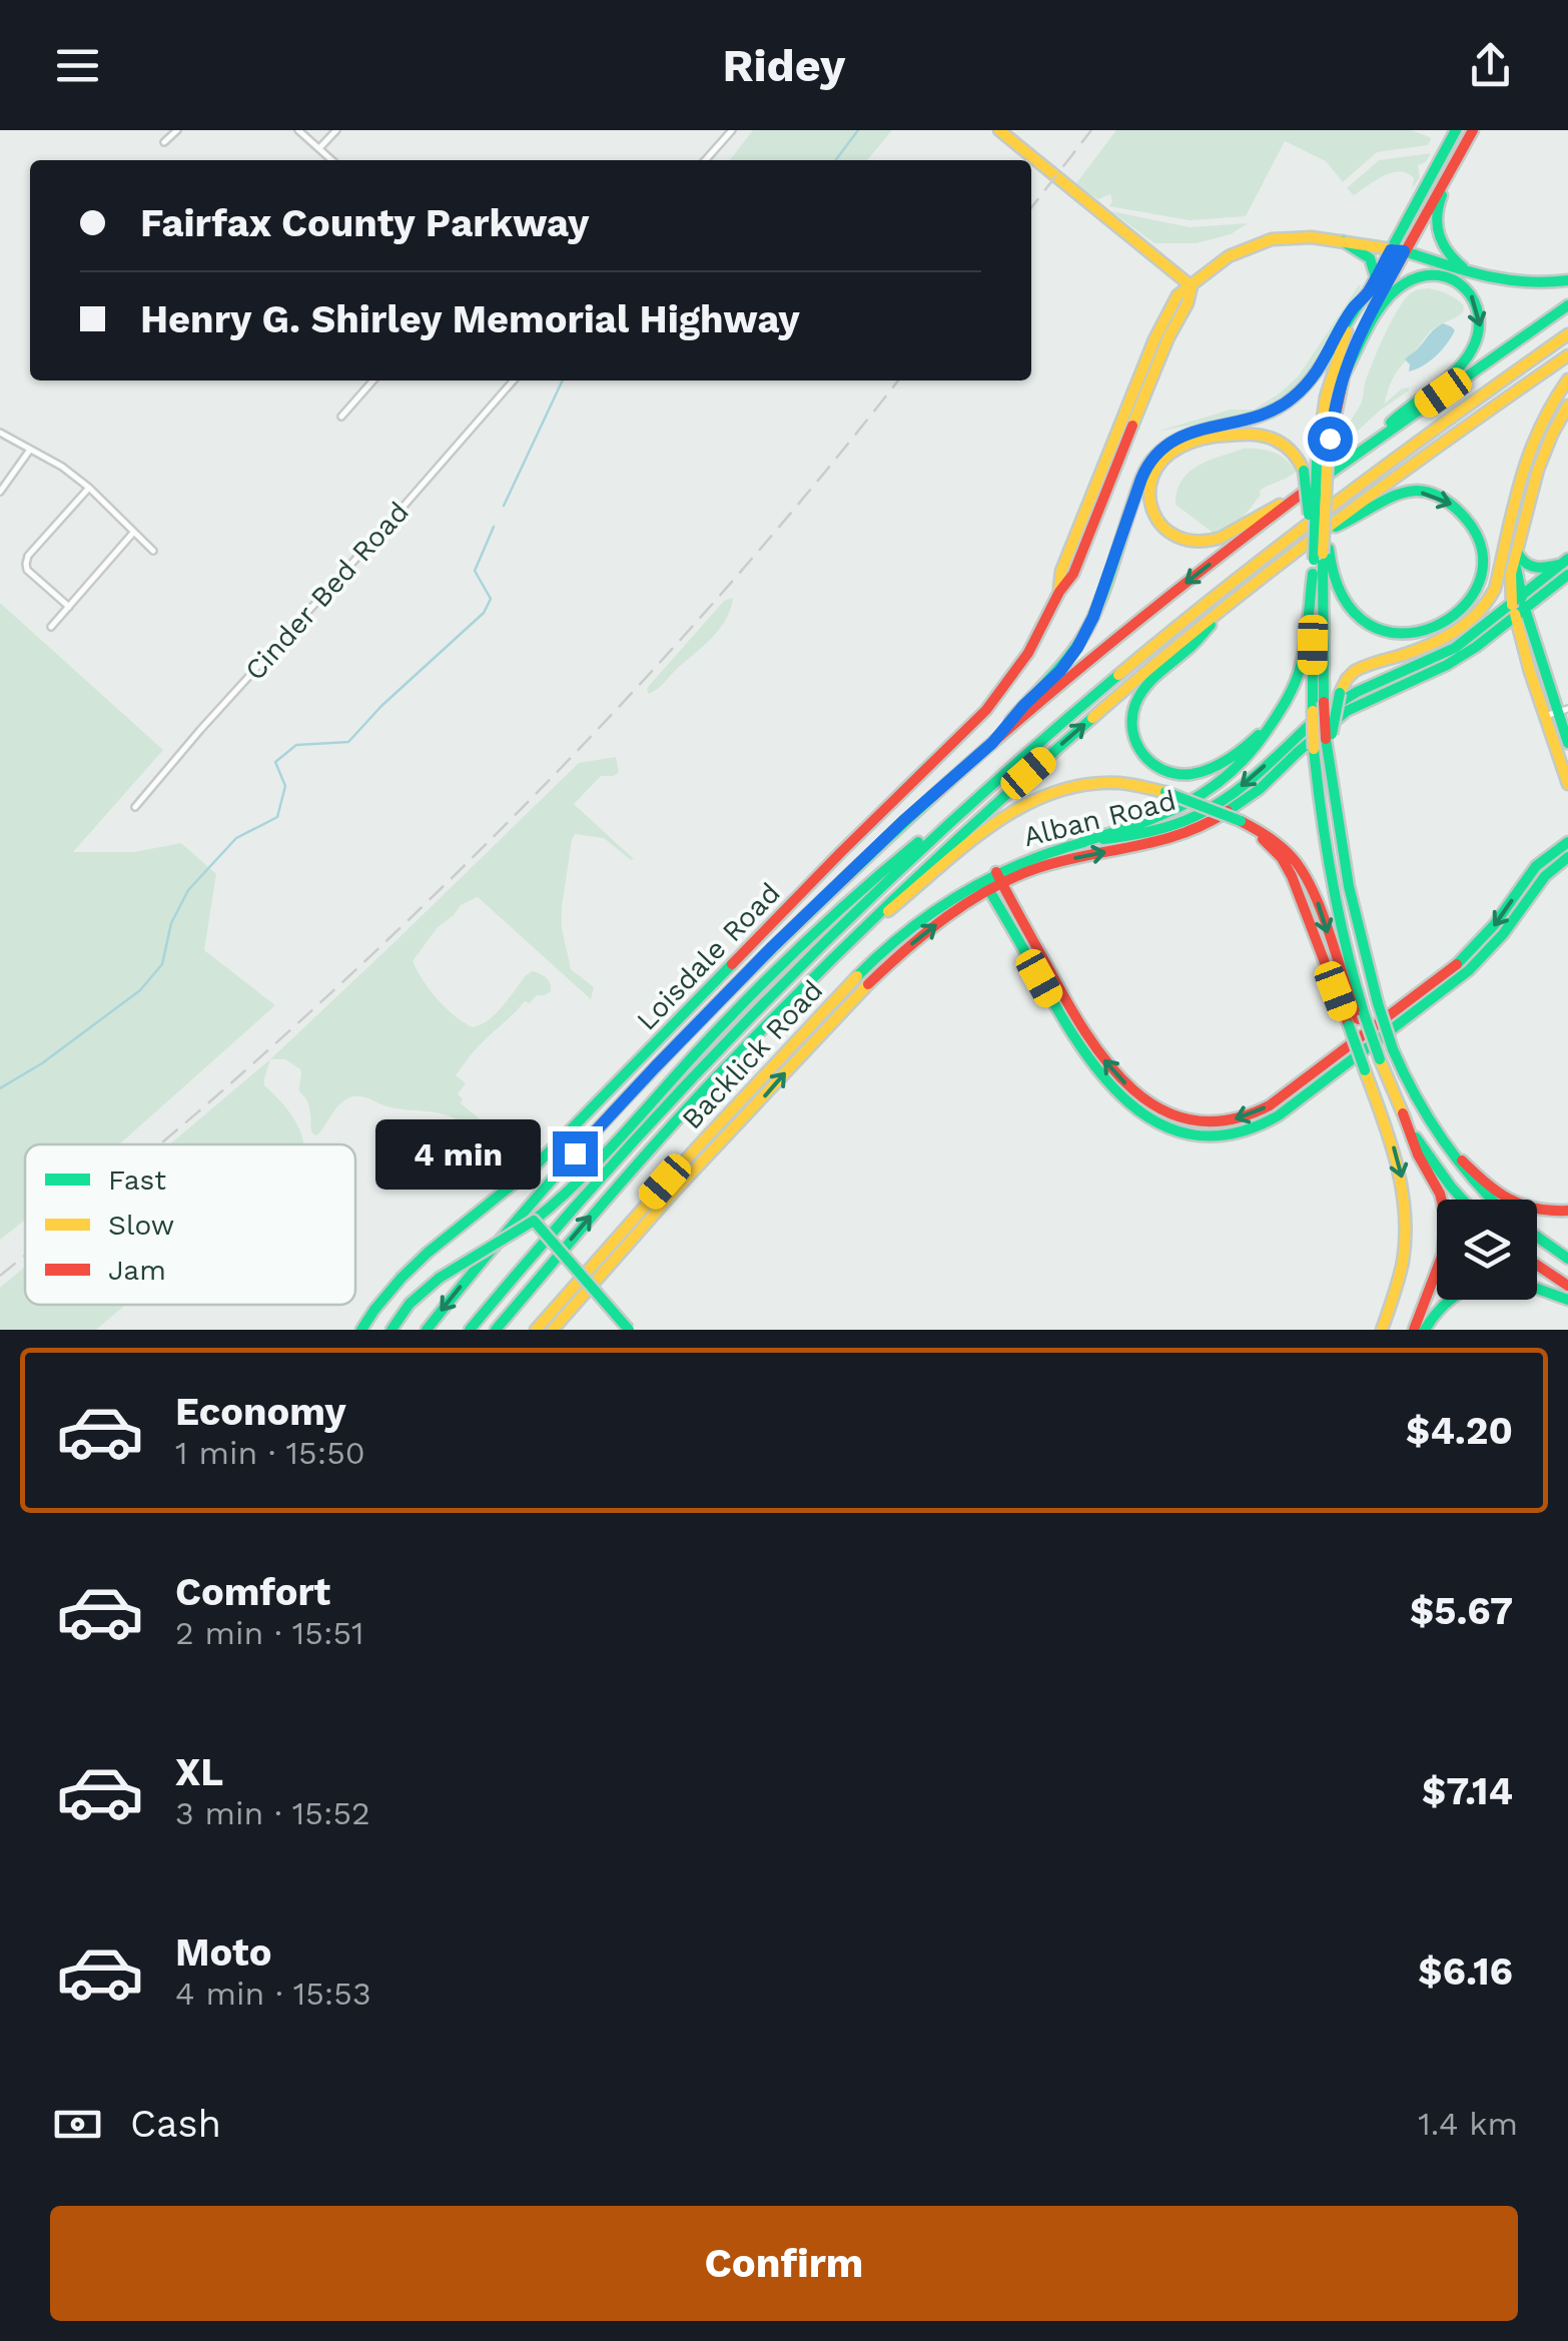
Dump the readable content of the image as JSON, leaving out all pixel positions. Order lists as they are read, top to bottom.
{
  "streets": {
    "main road": ["Alban Road", "Loisdale Road", "Backlick Road"],
    "street": ["Cinder Bed Road"]
  },
  "crossings": [
    ["Alban Road", "Backlick Road"]
  ],
  "legend": ["Fast", "Slow", "Jam"],
  "page": {
    "header": "Ridey",
    "banner": ["Fairfax County Parkway", "Henry G. Shirley Memorial Highway"],
    "bubble": "4 min",
    "list": [
      {
        "name": "Economy",
        "note": "1 min · 15:50",
        "value": "$4.20"
      },
      {
        "name": "Comfort",
        "note": "2 min · 15:51",
        "value": "$5.67"
      },
      {
        "name": "XL",
        "note": "3 min · 15:52",
        "value": "$7.14"
      },
      {
        "name": "Moto",
        "note": "4 min · 15:53",
        "value": "$6.16"
      }
    ],
    "pay": ["Cash", "1.4 km"],
    "buttons": "Confirm"
  }
}
